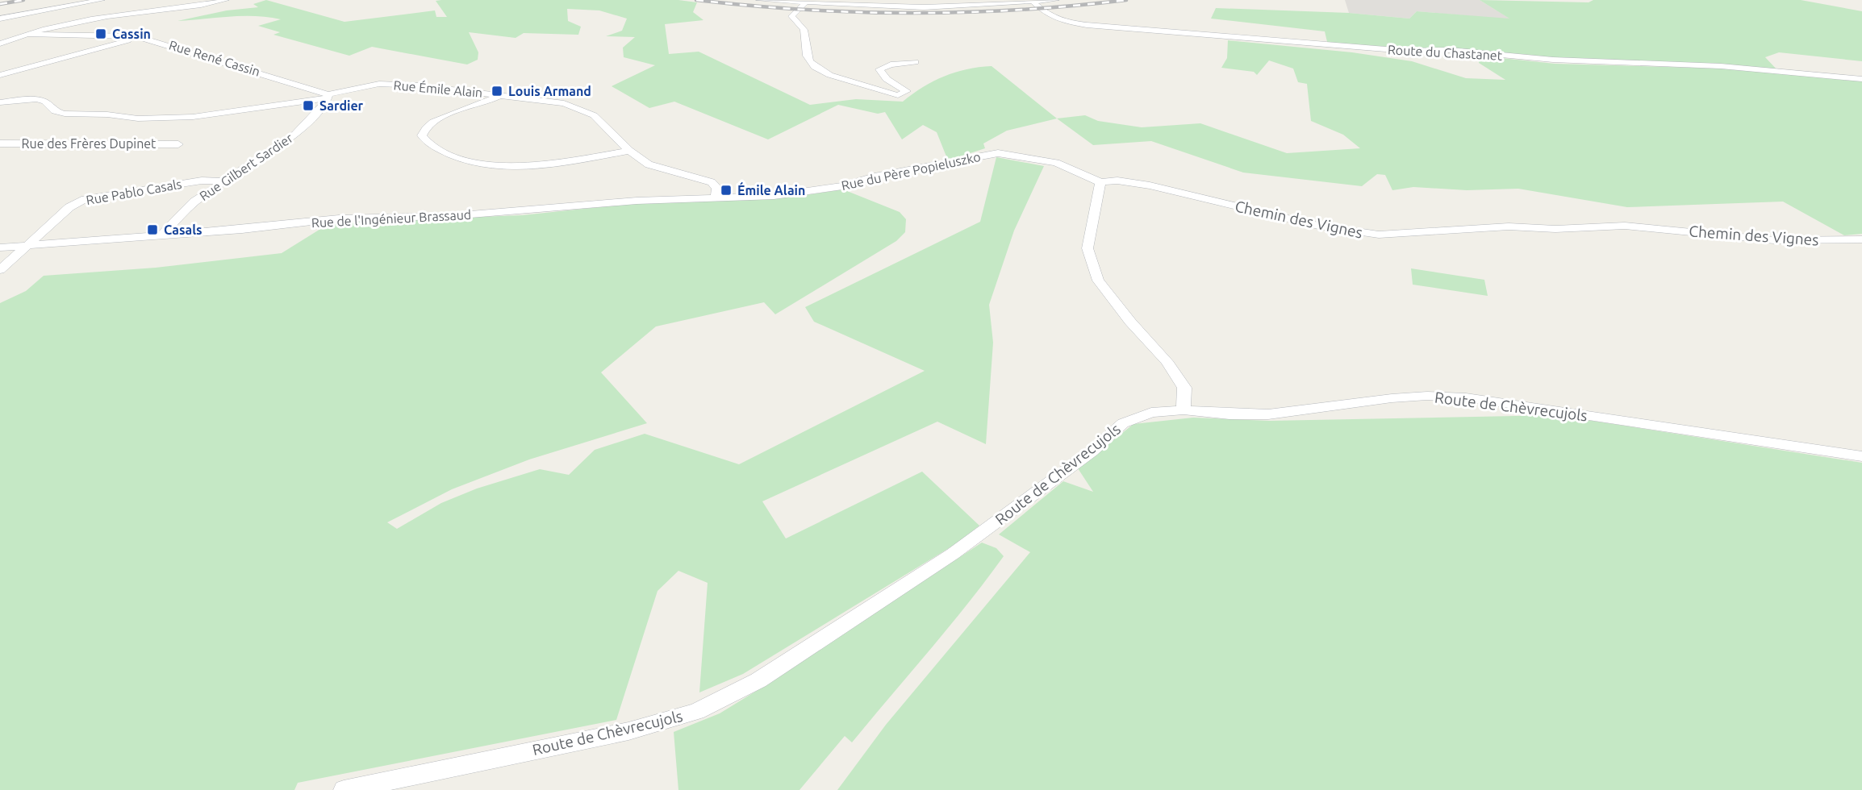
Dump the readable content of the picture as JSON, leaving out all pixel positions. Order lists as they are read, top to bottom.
{
  "streets": {
    "street": [
      "Route du Chastanet",
      "Rue René Cassin",
      "Rue Émile Alain",
      "Rue des Frères Dupinet",
      "Rue Gilbert Sardier",
      "Rue du Père Popieluszko",
      "Rue Pablo Casals",
      "Rue de l'Ingénieur Brassaud",
      "Chemin des Vignes",
      "Route de Chèvrecujols"
    ]
  },
  "crossings": [
    ["Rue René Cassin", "Rue Émile Alain"],
    ["Rue René Cassin", "Rue Gilbert Sardier"],
    ["Rue Émile Alain", "Rue Gilbert Sardier"],
    ["Rue Émile Alain", "Rue du Père Popieluszko"],
    ["Rue Émile Alain", "Rue de l'Ingénieur Brassaud"],
    ["Rue Gilbert Sardier", "Rue Pablo Casals"],
    ["Rue Gilbert Sardier", "Rue de l'Ingénieur Brassaud"],
    ["Rue du Père Popieluszko", "Rue de l'Ingénieur Brassaud"],
    ["Rue du Père Popieluszko", "Chemin des Vignes"],
    ["Rue Pablo Casals", "Rue de l'Ingénieur Brassaud"]
  ],
  "places": {
    "transit": [
      "Cassin",
      "Louis Armand",
      "Sardier",
      "Émile Alain",
      "Casals"
    ]
  }
}
